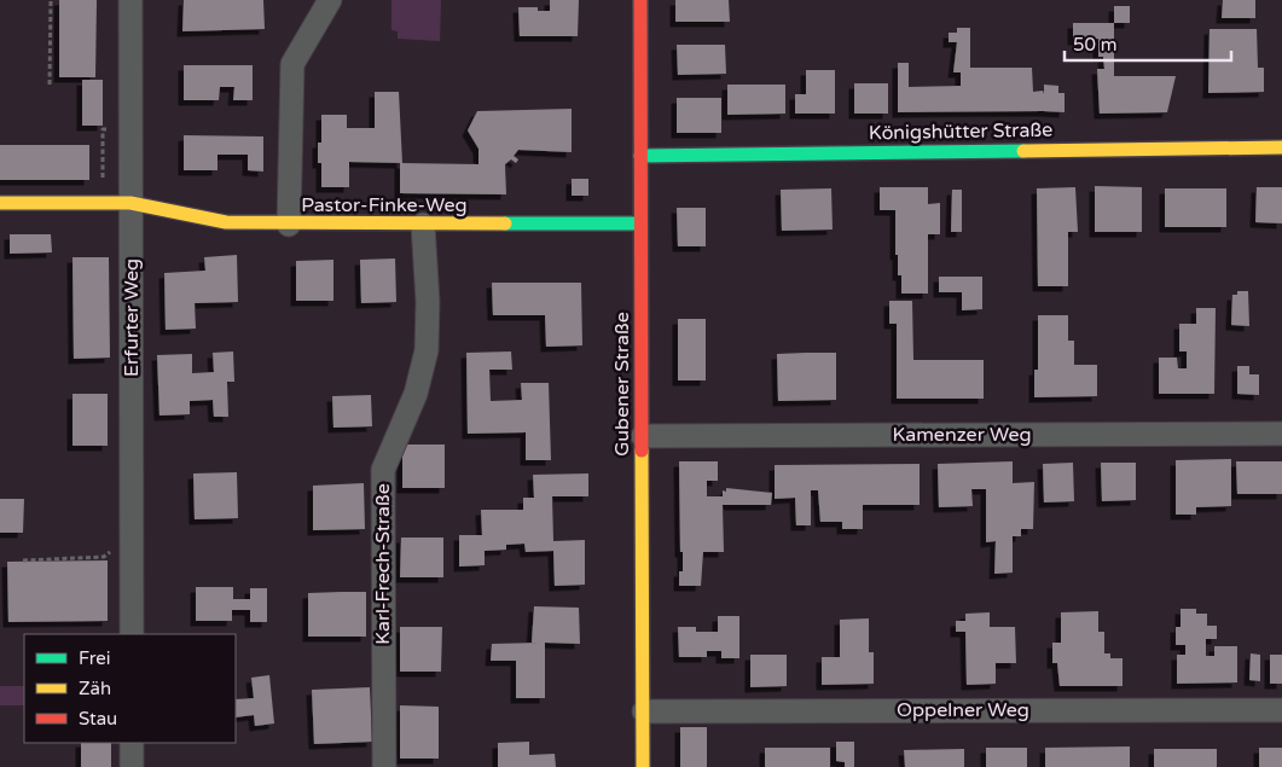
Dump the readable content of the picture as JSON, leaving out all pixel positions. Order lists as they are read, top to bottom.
{
  "streets": {
    "street": [
      "Königshütter Straße",
      "Pastor-Finke-Weg",
      "Erfurter Weg",
      "Gubener Straße",
      "Kamenzer Weg",
      "Karl-Frech-Straße",
      "Oppelner Weg"
    ]
  },
  "crossings": [
    ["Königshütter Straße", "Gubener Straße"],
    ["Pastor-Finke-Weg", "Erfurter Weg"],
    ["Pastor-Finke-Weg", "Gubener Straße"],
    ["Pastor-Finke-Weg", "Karl-Frech-Straße"],
    ["Gubener Straße", "Kamenzer Weg"],
    ["Gubener Straße", "Oppelner Weg"]
  ],
  "legend": ["Frei", "Zäh", "Stau"],
  "scale_bar": "50 m"
}
